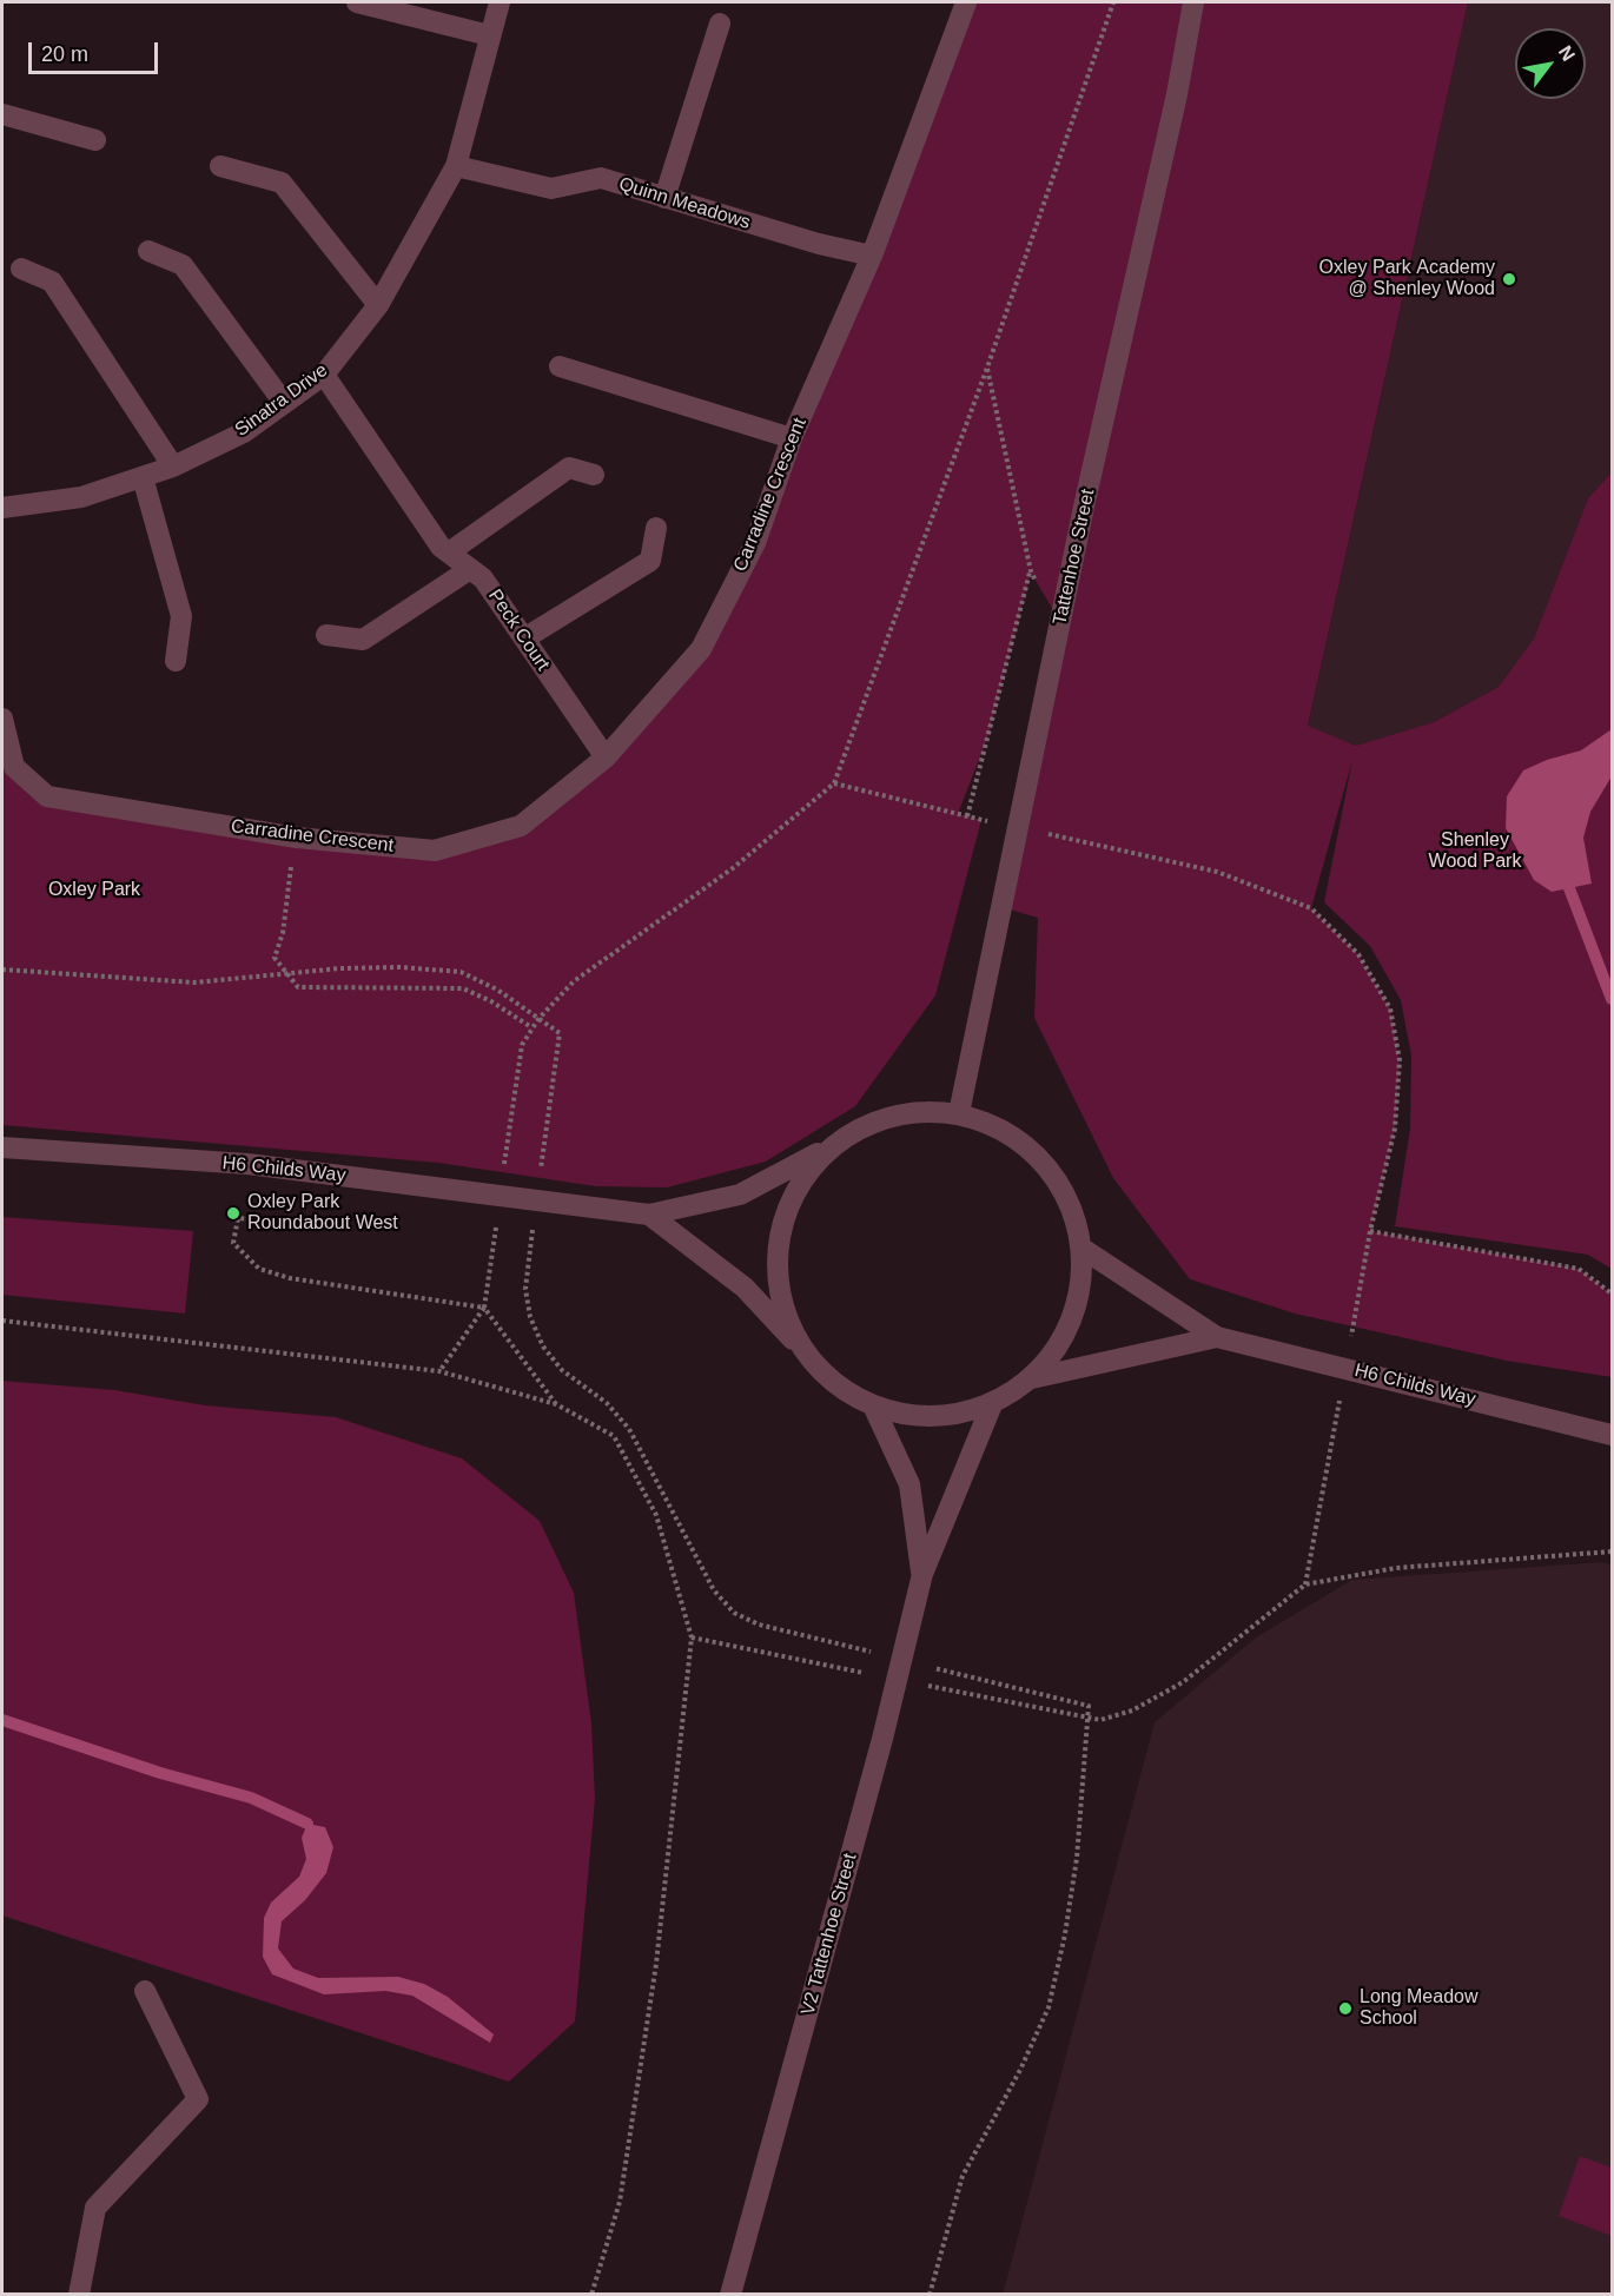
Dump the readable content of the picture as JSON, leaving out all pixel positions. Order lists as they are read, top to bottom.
{
  "streets": {
    "street": [
      "Quinn Meadows",
      "Sinatra Drive",
      "Carradine Crescent",
      "Tattenhoe Street",
      "Peck Court",
      "H6 Childs Way",
      "V2 Tattenhoe Street"
    ]
  },
  "crossings": [
    ["Quinn Meadows", "Sinatra Drive"],
    ["Quinn Meadows", "Carradine Crescent"],
    ["Sinatra Drive", "Peck Court"],
    ["Carradine Crescent", "Peck Court"]
  ],
  "parks": ["Shenley Wood Park", "Oxley Park"],
  "places": ["Oxley Park Academy @ Shenley Wood", "Oxley Park Roundabout West", "Long Meadow School"],
  "scale_bar": "20 m",
  "north": "top right"
}
